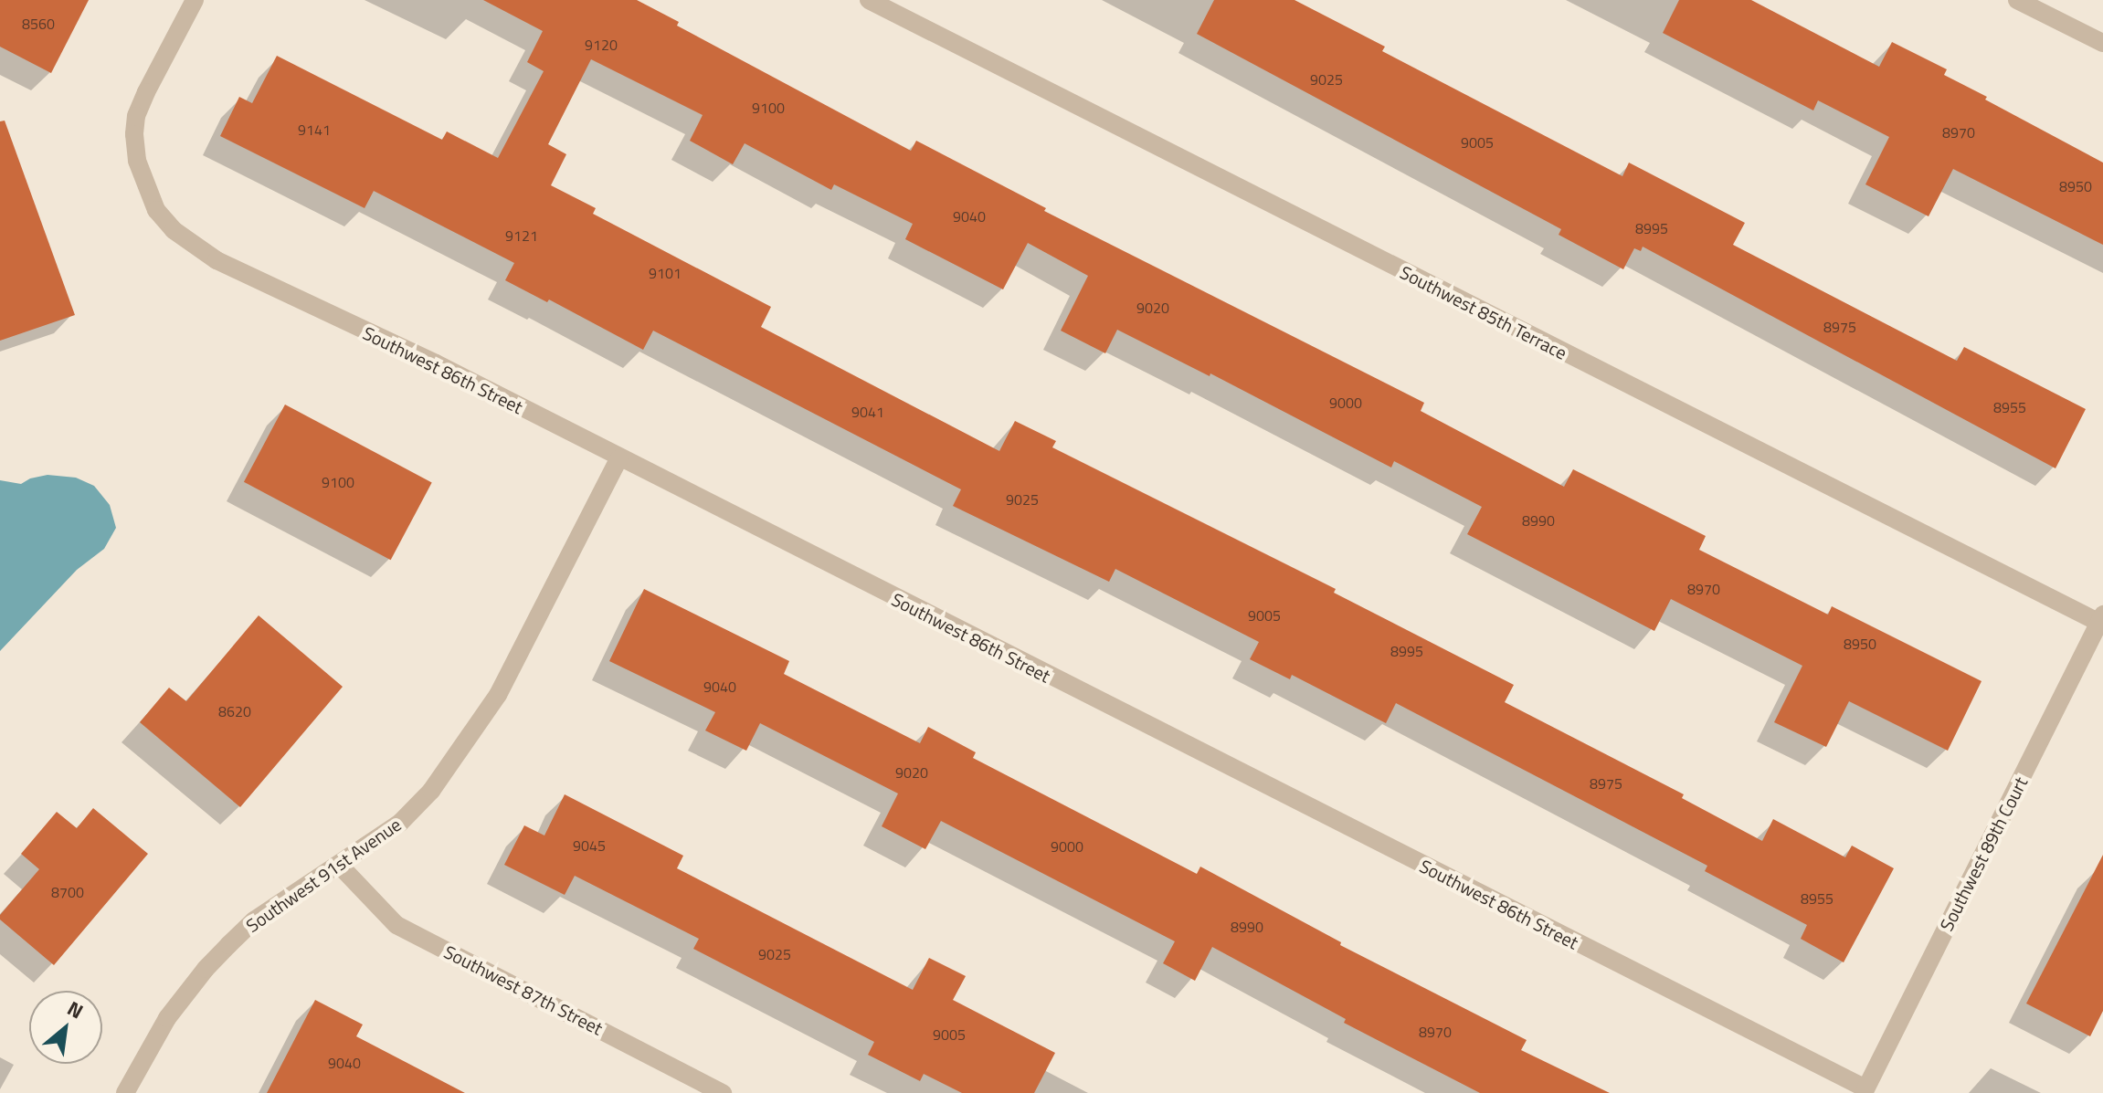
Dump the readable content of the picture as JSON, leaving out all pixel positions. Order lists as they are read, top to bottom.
{
  "streets": {
    "street": [
      "Southwest 85th Terrace",
      "Southwest 86th Street",
      "Southwest 89th Court",
      "Southwest 91st Avenue",
      "Southwest 87th Street"
    ]
  },
  "crossings": [
    ["Southwest 85th Terrace", "Southwest 89th Court"],
    ["Southwest 86th Street", "Southwest 89th Court"],
    ["Southwest 86th Street", "Southwest 91st Avenue"],
    ["Southwest 91st Avenue", "Southwest 87th Street"]
  ],
  "house_numbers": [
    "8560",
    "9120",
    "9025",
    "9100",
    "9141",
    "8970",
    "9005",
    "8950",
    "9040",
    "8995",
    "9121",
    "9101",
    "9020",
    "8975",
    "9000",
    "8955",
    "9041",
    "9100",
    "9025",
    "8990",
    "8970",
    "9005",
    "8950",
    "8995",
    "9040",
    "8620",
    "9020",
    "8975",
    "9045",
    "9000",
    "8700",
    "8955",
    "8990",
    "9025",
    "8970",
    "9005",
    "9040"
  ],
  "north": "top right"
}
